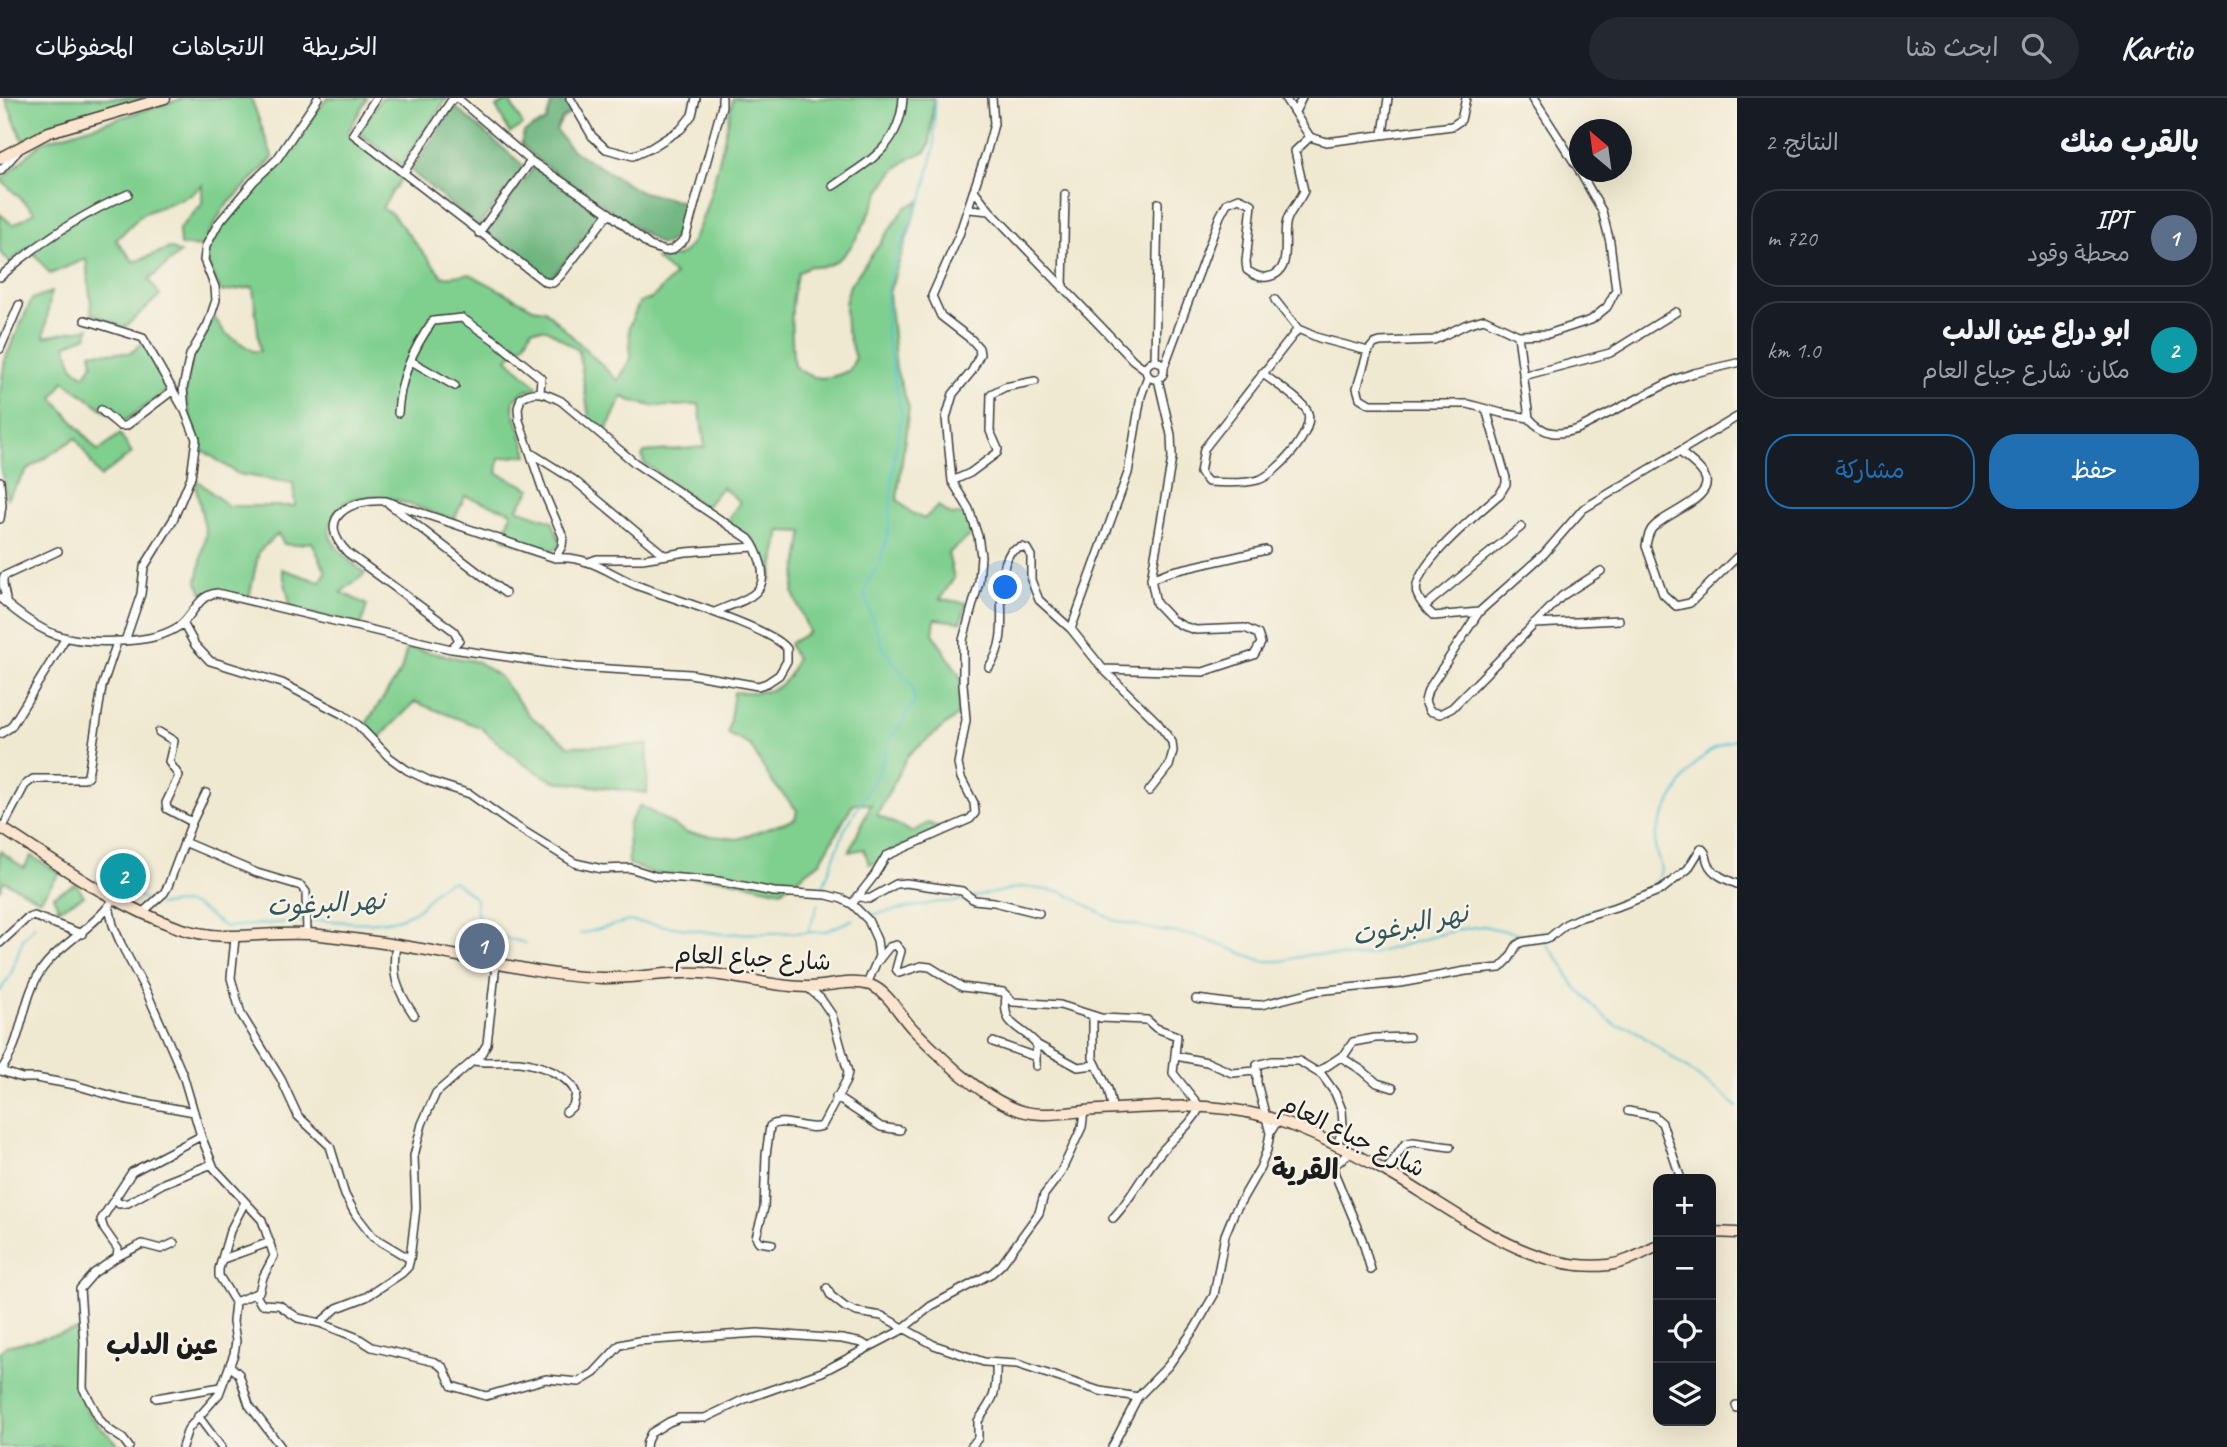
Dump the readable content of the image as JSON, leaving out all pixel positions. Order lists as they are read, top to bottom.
{
  "streets": {
    "main road": ["شارع جباع العام"]
  },
  "districts": ["القرية", "عين الدلب"],
  "water": ["نهر البرغوت"],
  "north": "top left",
  "page": {
    "header": "Kartio",
    "search": "ابحث هنا",
    "nav": ["الخريطة", "الاتجاهات", "المحفوظات"],
    "heading": ["بالقرب منك", "النتائج: 2"],
    "list": [
      {
        "mark": "1",
        "name": "IPT",
        "note": "محطة وقود",
        "value": "720 m"
      },
      {
        "mark": "2",
        "name": "ابو دراع عين الدلب",
        "note": "مكان · شارع جباع العام",
        "value": "1.0 km"
      }
    ],
    "buttons": ["حفظ", "مشاركة"],
    "pins": ["2", "1"],
    "map_buttons": ["+", "−"]
  }
}
